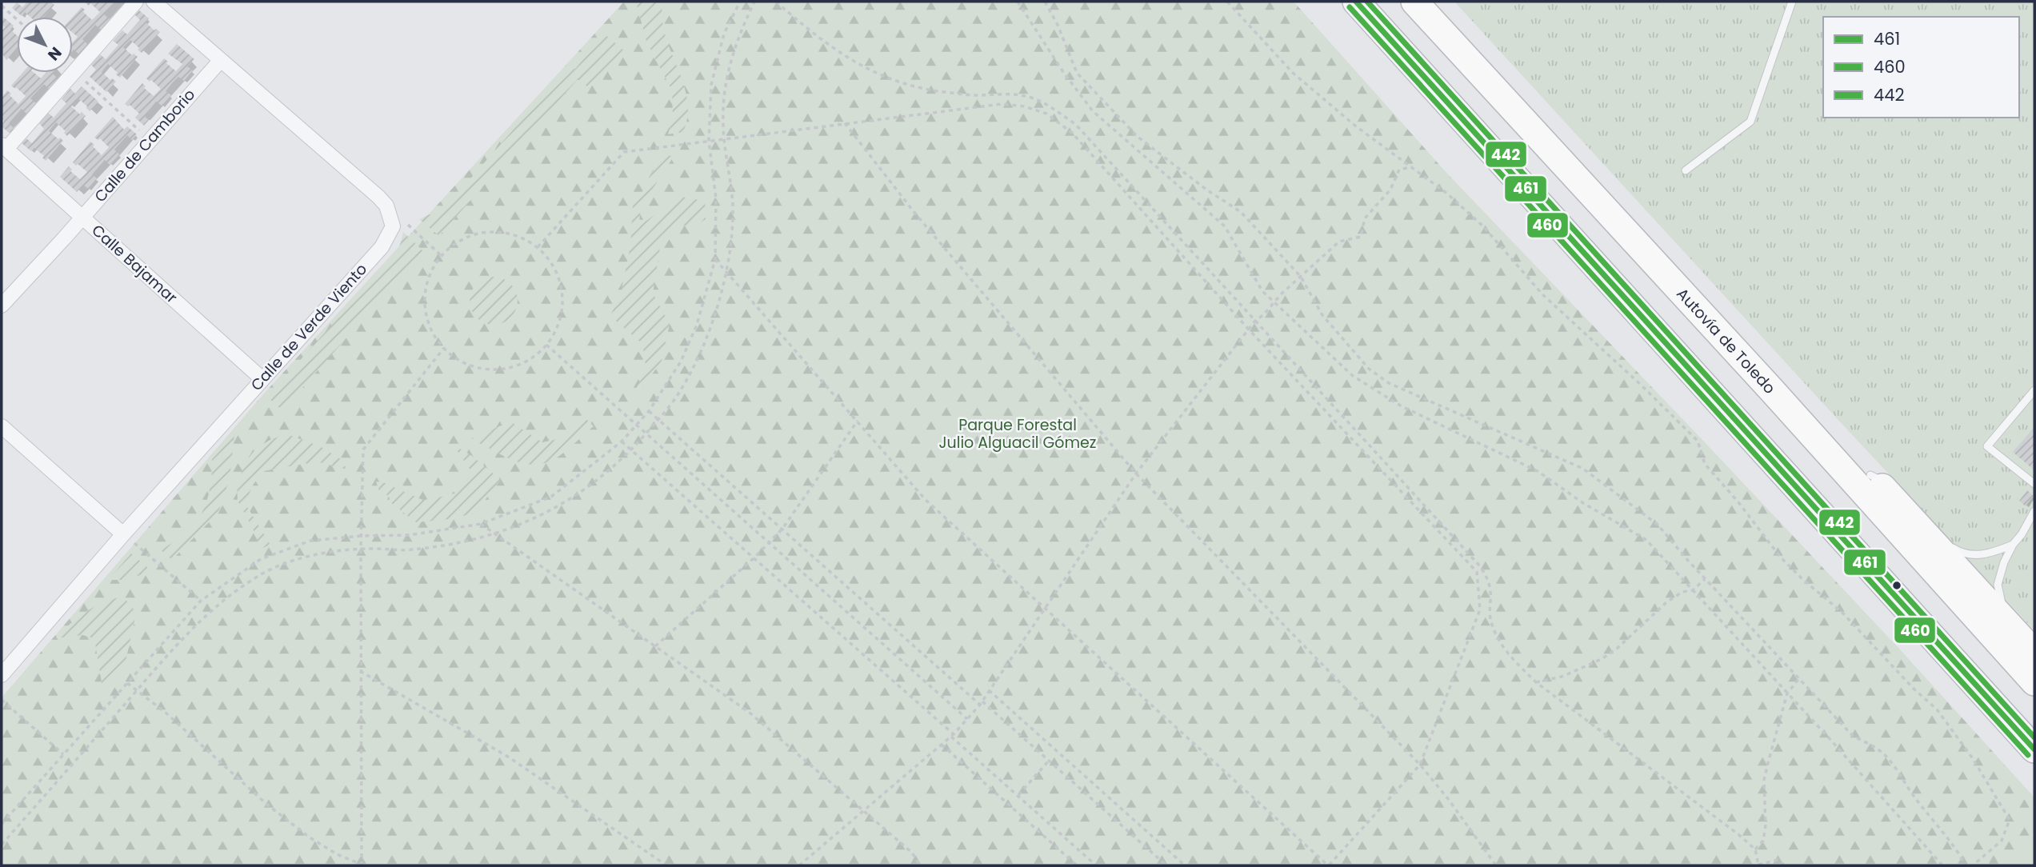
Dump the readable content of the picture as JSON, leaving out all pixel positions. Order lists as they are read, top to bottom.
{
  "streets": {
    "highway": ["Autovía de Toledo"],
    "street": ["Calle de Camborio", "Calle Bajamar", "Calle de Verde Viento"]
  },
  "crossings": [
    ["Calle de Camborio", "Calle Bajamar"],
    ["Calle Bajamar", "Calle de Verde Viento"]
  ],
  "parks": ["Parque Forestal Julio Alguacil Gómez"],
  "lines": ["transit line 461", "transit line 442", "transit line 460"],
  "legend": ["461", "460", "442"],
  "north": "bottom right"
}
